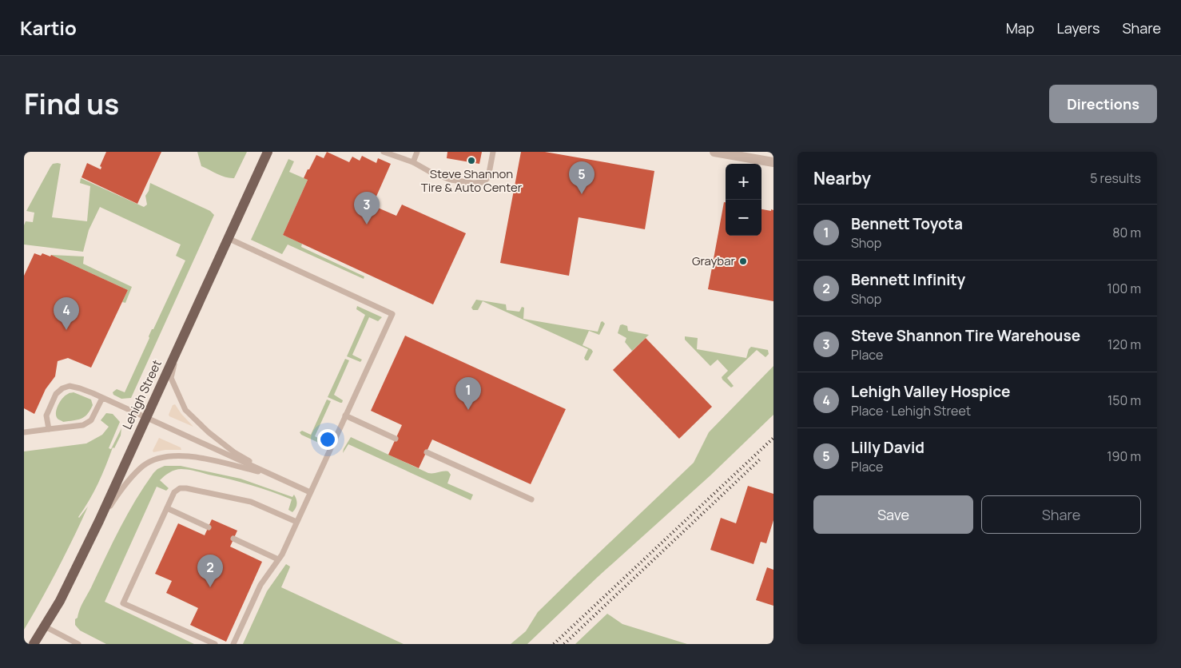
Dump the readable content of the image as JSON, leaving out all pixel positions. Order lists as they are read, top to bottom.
{
  "streets": {
    "main road": ["Lehigh Street"]
  },
  "places": ["Steve Shannon Tire & Auto Center", "Graybar"],
  "page": {
    "header": "Kartio",
    "nav": ["Map", "Layers", "Share"],
    "title": "Find us",
    "buttons": [
      "Directions",
      ["Save", "Share"]
    ],
    "heading": ["Nearby", "5 results"],
    "pins": [
      "5",
      "3",
      "4",
      "1",
      "2"
    ],
    "map_buttons": ["+", "−"],
    "list": [
      {
        "mark": "1",
        "name": "Bennett Toyota",
        "note": "Shop",
        "value": "80 m"
      },
      {
        "mark": "2",
        "name": "Bennett Infinity",
        "note": "Shop",
        "value": "100 m"
      },
      {
        "mark": "3",
        "name": "Steve Shannon Tire Warehouse",
        "note": "Place",
        "value": "120 m"
      },
      {
        "mark": "4",
        "name": "Lehigh Valley Hospice",
        "note": "Place · Lehigh Street",
        "value": "150 m"
      },
      {
        "mark": "5",
        "name": "Lilly David",
        "note": "Place",
        "value": "190 m"
      }
    ]
  }
}
